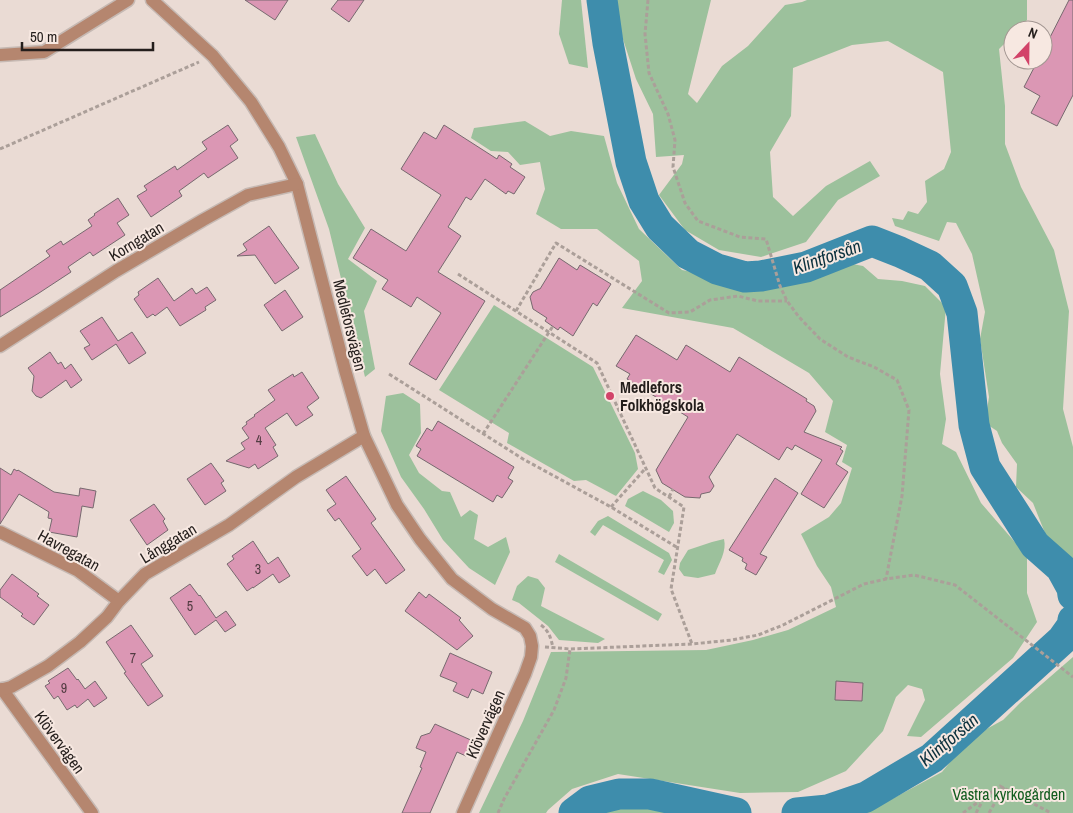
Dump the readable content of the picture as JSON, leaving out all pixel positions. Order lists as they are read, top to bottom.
{
  "streets": {
    "street": [
      "Korngatan",
      "Medleforsvägen",
      "Långgatan",
      "Havregatan",
      "Klövervägen"
    ]
  },
  "crossings": [
    ["Korngatan", "Medleforsvägen"],
    ["Medleforsvägen", "Långgatan"],
    ["Medleforsvägen", "Klövervägen"],
    ["Långgatan", "Havregatan"],
    ["Långgatan", "Klövervägen"]
  ],
  "water": ["Klintforsån"],
  "parks": ["Västra kyrkogården"],
  "places": ["Medlefors Folkhögskola"],
  "house_numbers": [
    "4",
    "3",
    "5",
    "7",
    "9"
  ],
  "scale_bar": "50 m",
  "north": "top"
}
